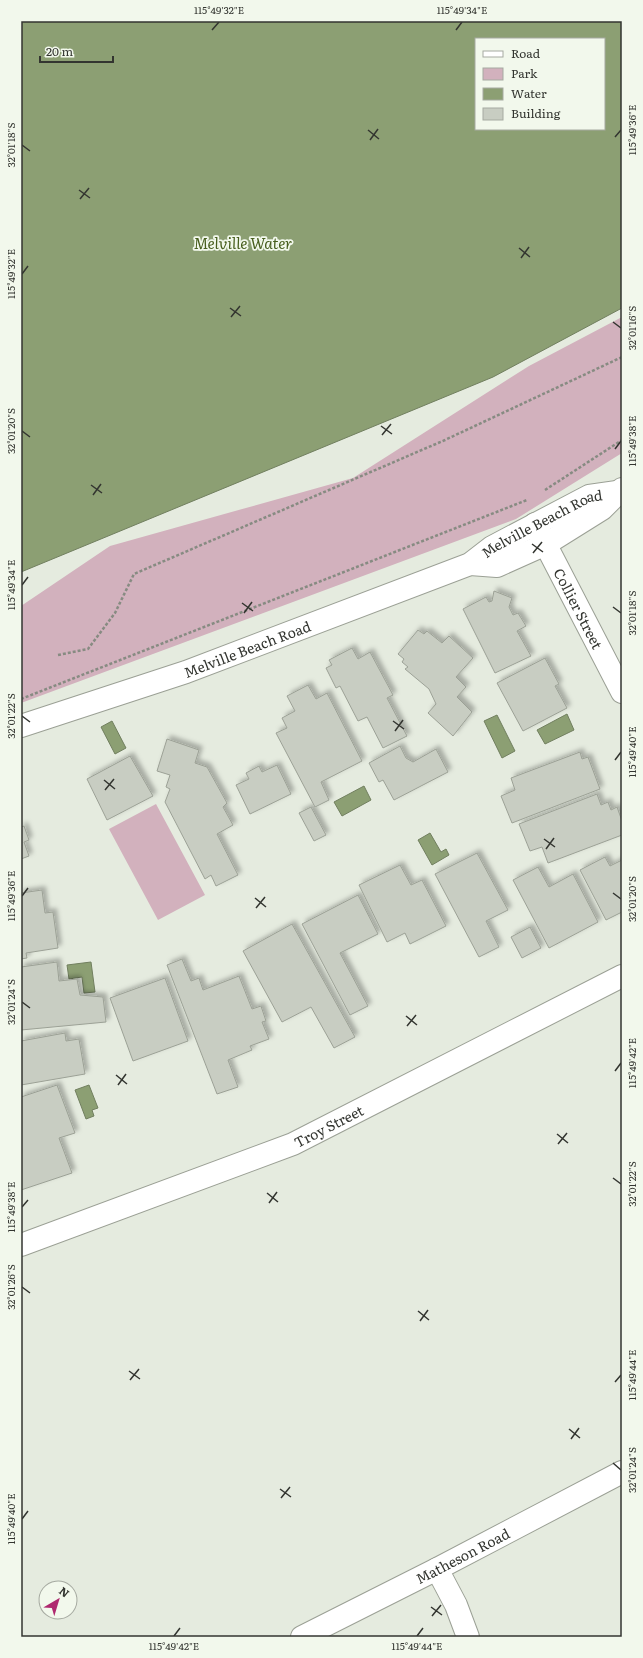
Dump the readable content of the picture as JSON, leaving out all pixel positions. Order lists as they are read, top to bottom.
{
  "streets": {
    "street": [
      "Melville Beach Road",
      "Collier Street",
      "Troy Street",
      "Matheson Road"
    ]
  },
  "crossings": [
    ["Melville Beach Road", "Collier Street"]
  ],
  "water": ["Melville Water"],
  "legend": [
    "Road",
    "Park",
    "Water",
    "Building"
  ],
  "scale_bar": "20 m",
  "north": "top right",
  "coordinates": [
    "115°49'32\"E",
    "115°49'34\"E",
    "115°49'36\"E",
    "32°01'18\"S",
    "32°01'16\"S",
    "32°01'20\"S",
    "115°49'38\"E",
    "32°01'22\"S",
    "115°49'40\"E",
    "32°01'24\"S",
    "115°49'42\"E",
    "32°01'26\"S",
    "115°49'44\"E"
  ]
}
